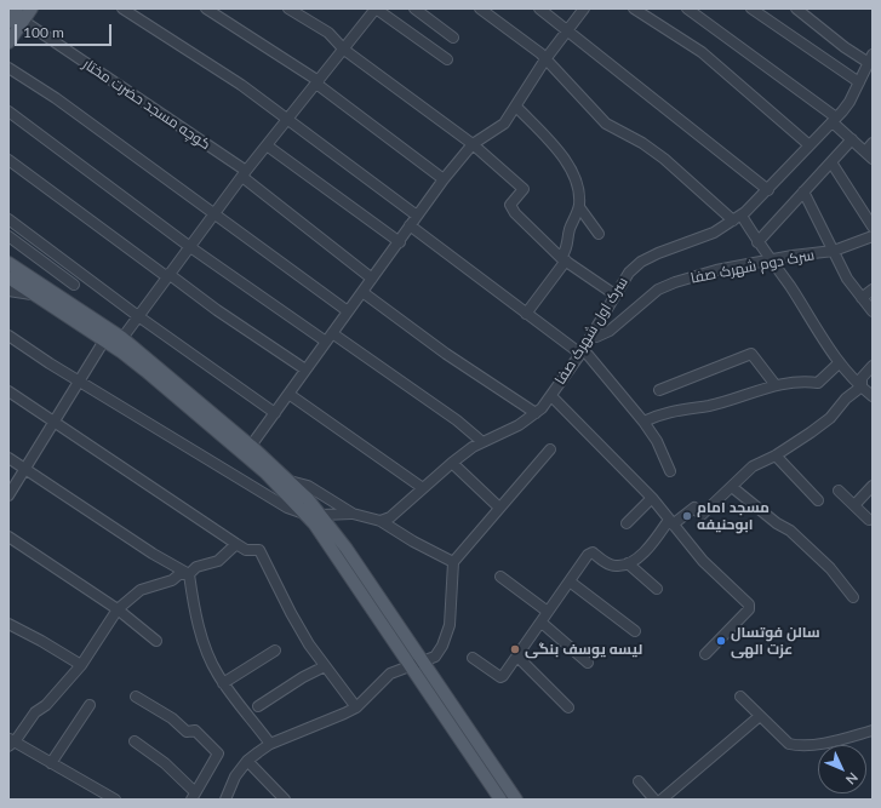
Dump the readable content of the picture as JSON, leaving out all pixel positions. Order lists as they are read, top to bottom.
{
  "streets": {
    "street": ["کوچه مسجد حضرت مختار", "سرک دوم شهرک صفا", "سرک اول شهرک صفا"]
  },
  "crossings": [
    ["سرک دوم شهرک صفا", "سرک اول شهرک صفا"]
  ],
  "places": ["مسجد امام ابوحنیفه", "سالن فوتسال عزت الهی", "لیسه یوسف بنگی"],
  "scale_bar": "100 m",
  "north": "bottom right"
}
